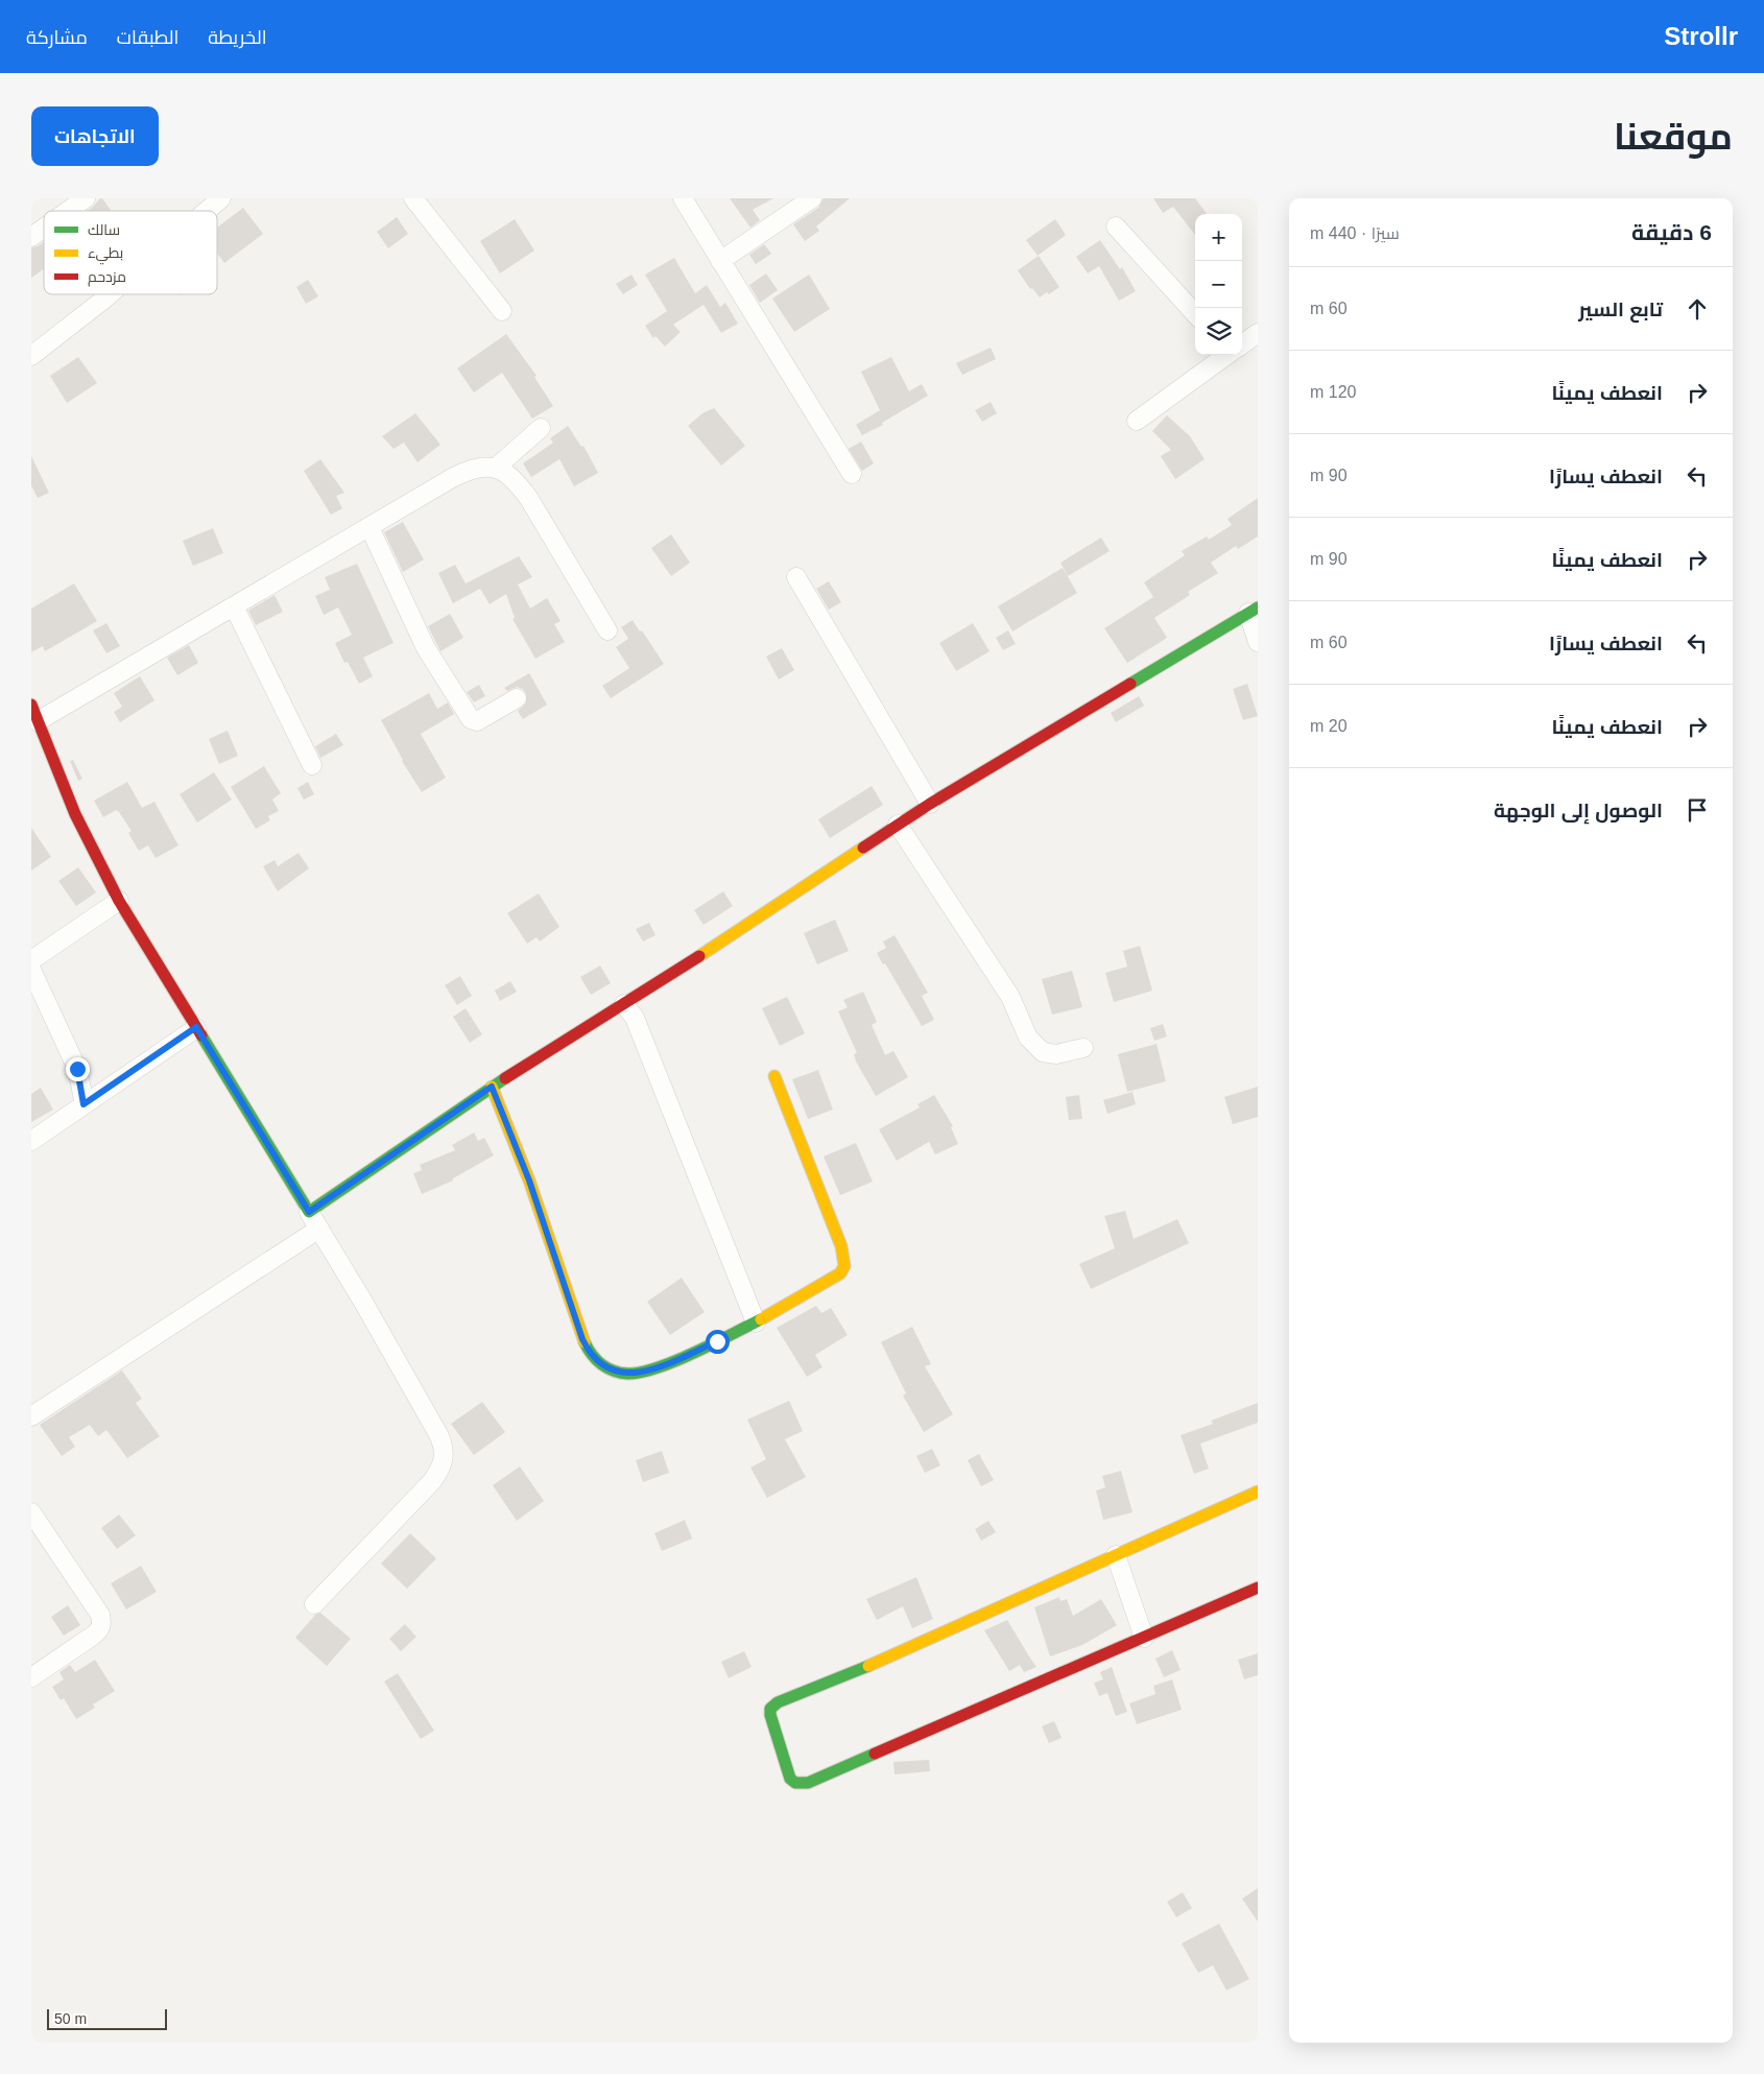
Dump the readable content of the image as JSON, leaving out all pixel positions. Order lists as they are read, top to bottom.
{
  "legend": ["سالك", "بطيء", "مزدحم"],
  "scale_bar": "50 m",
  "page": {
    "header": "Strollr",
    "nav": ["الخريطة", "الطبقات", "مشاركة"],
    "title": "موقعنا",
    "buttons": "الاتجاهات",
    "heading": ["6 دقيقة", "سيرًا · 440 m"],
    "map_buttons": ["+", "−"],
    "list": [
      ["تابع السير", "60 m"],
      ["انعطف يمينًا", "120 m"],
      ["انعطف يسارًا", "90 m"],
      ["انعطف يمينًا", "90 m"],
      ["انعطف يسارًا", "60 m"],
      ["انعطف يمينًا", "20 m"],
      "الوصول إلى الوجهة"
    ],
    "scale": "50 m"
  }
}
